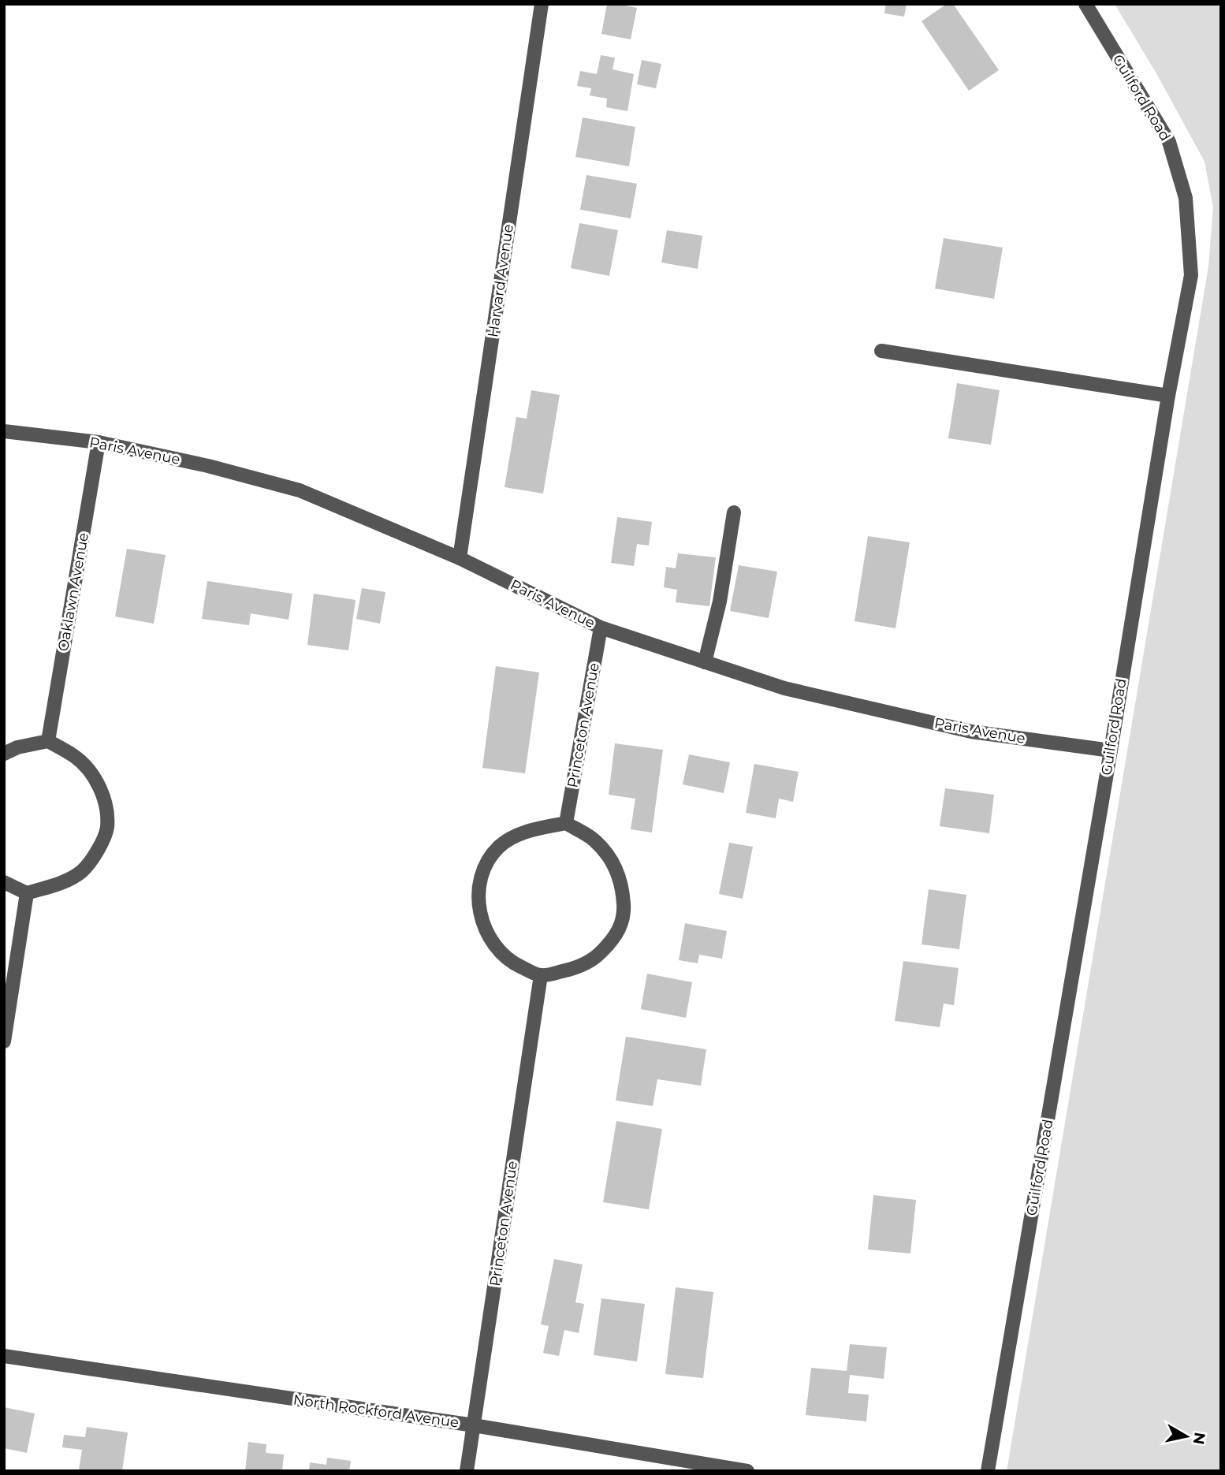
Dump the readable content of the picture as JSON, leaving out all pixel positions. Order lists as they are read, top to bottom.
{
  "streets": {
    "street": [
      "Guilford Road",
      "Harvard Avenue",
      "Paris Avenue",
      "Oaklawn Avenue",
      "Princeton Avenue",
      "North Rockford Avenue"
    ]
  },
  "crossings": [
    ["Guilford Road", "Paris Avenue"],
    ["Harvard Avenue", "Paris Avenue"],
    ["Paris Avenue", "Oaklawn Avenue"],
    ["Paris Avenue", "Princeton Avenue"],
    ["Princeton Avenue", "North Rockford Avenue"]
  ],
  "north": "right"
}
